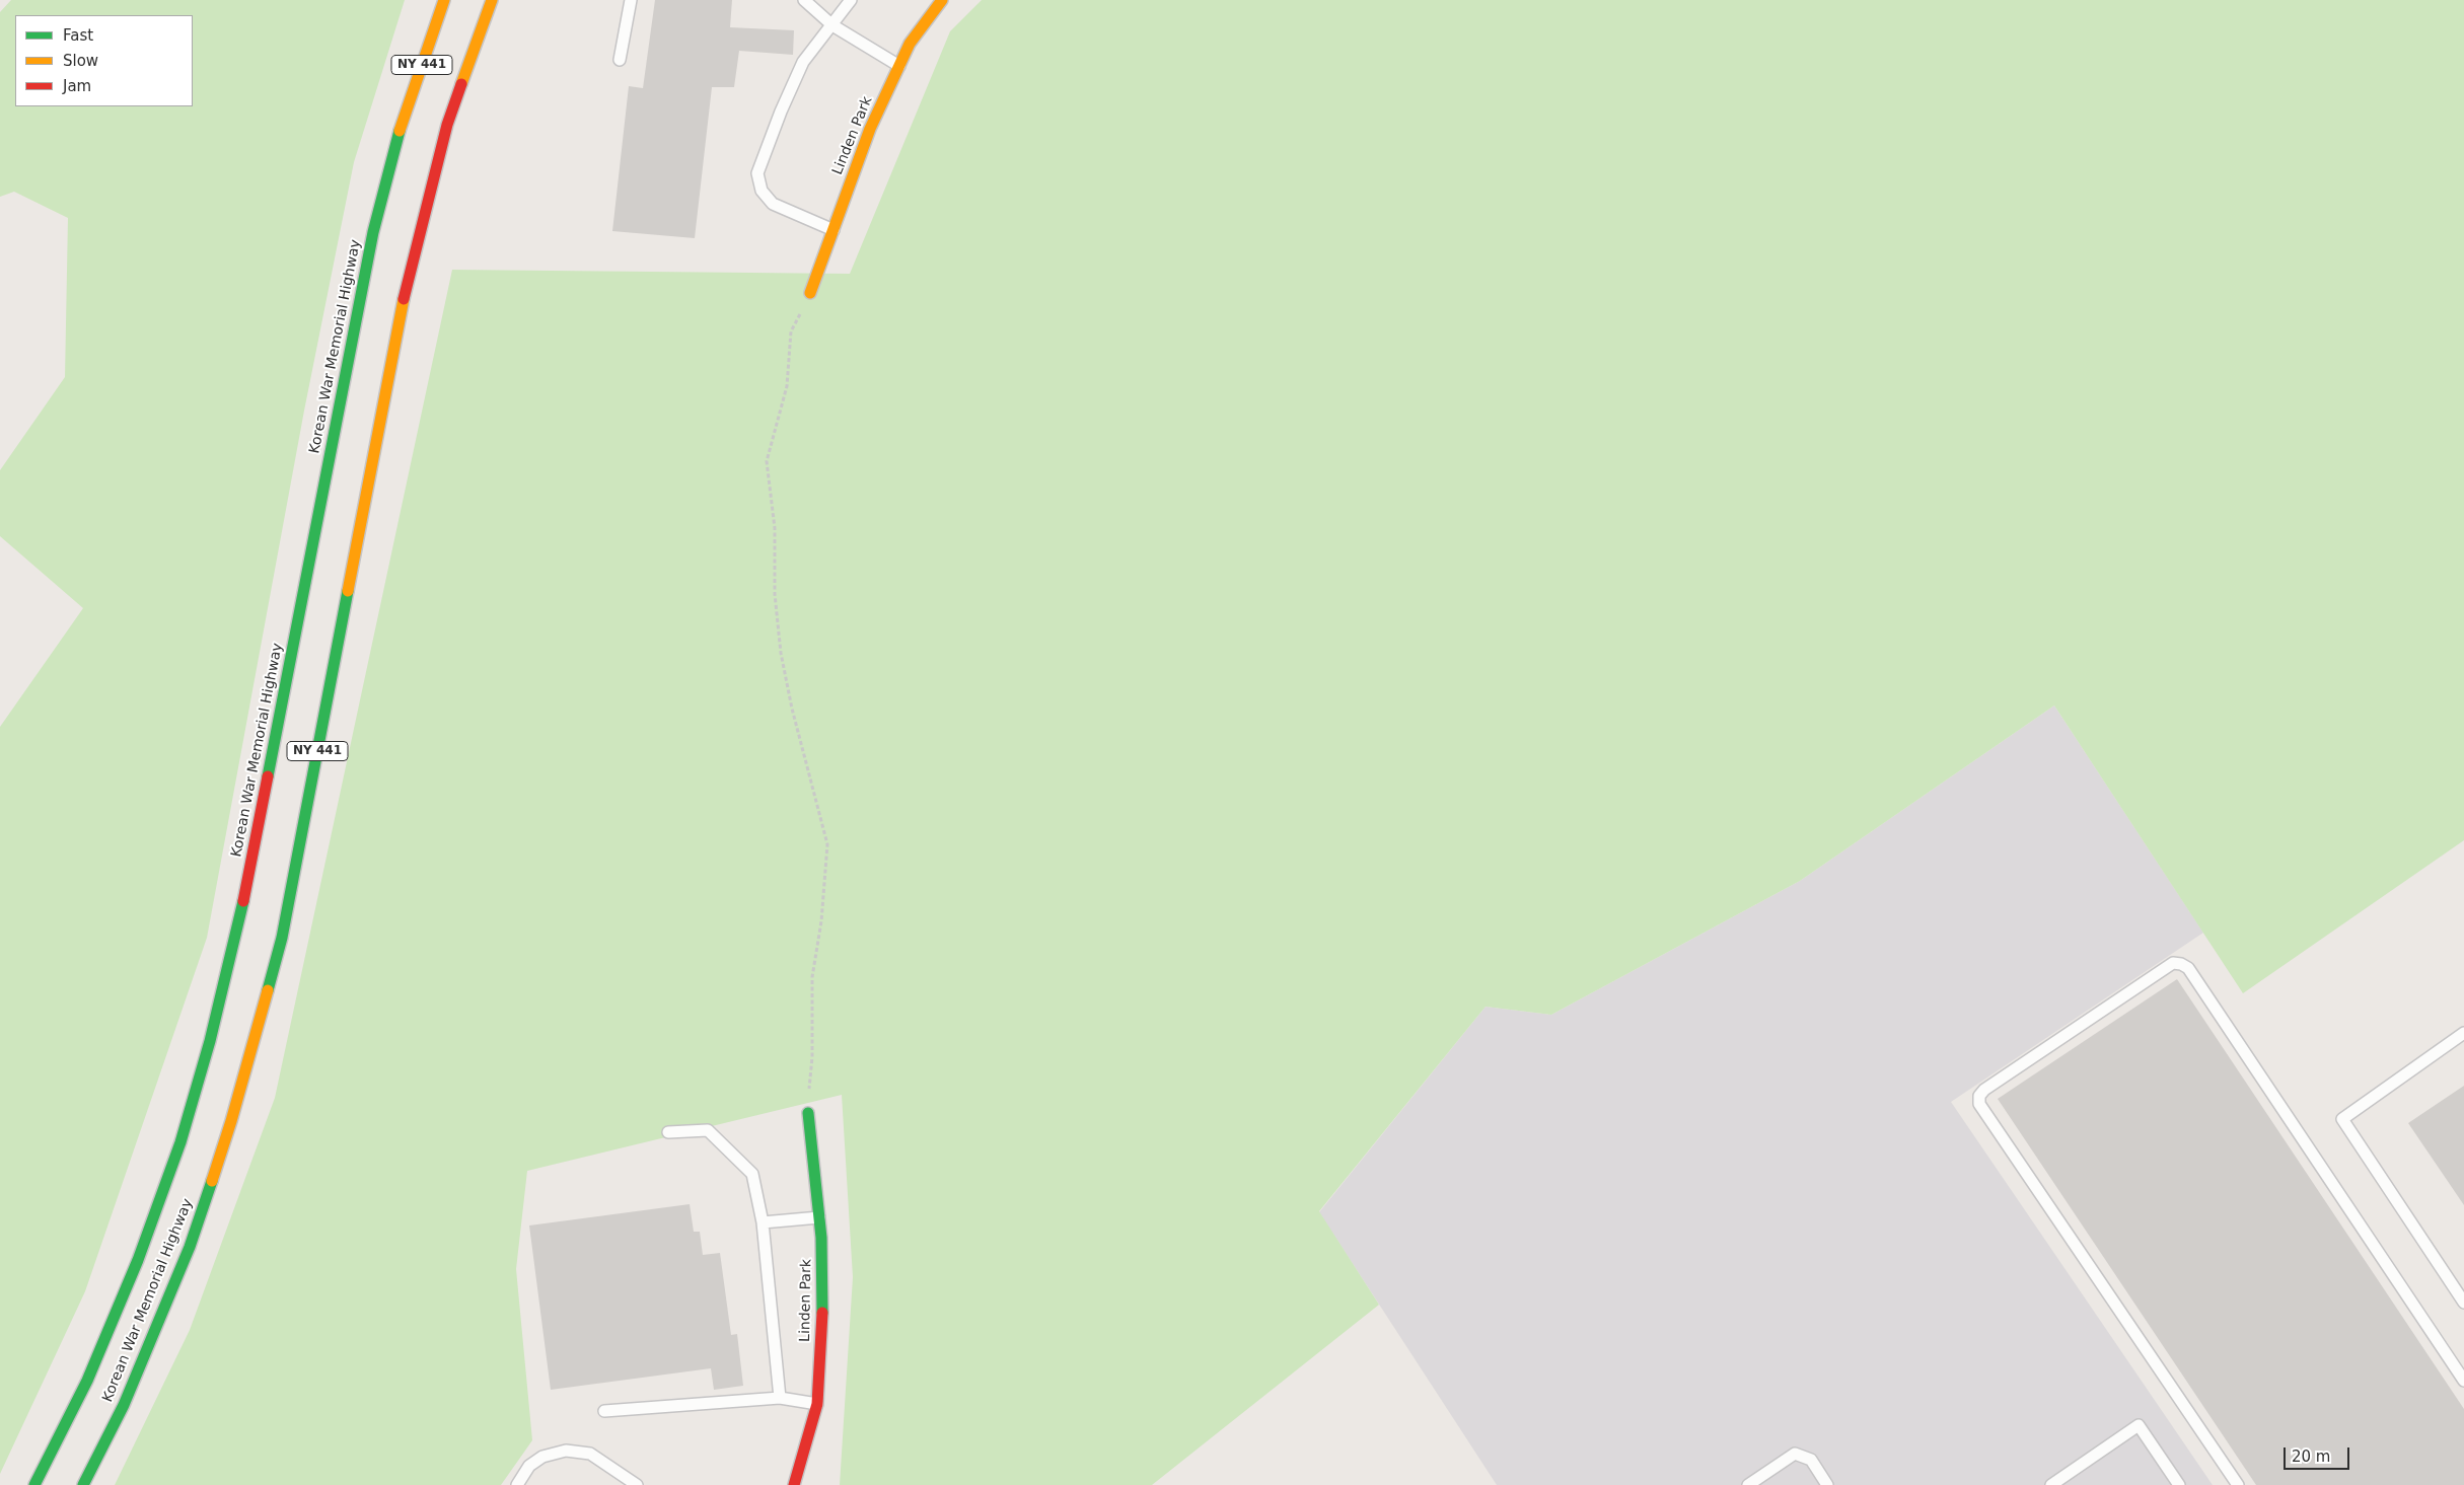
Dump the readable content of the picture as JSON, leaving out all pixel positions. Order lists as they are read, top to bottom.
{
  "streets": {
    "main road": ["NY 441", "Linden Park", "Korean War Memorial Highway"]
  },
  "legend": ["Fast", "Slow", "Jam"],
  "scale_bar": "20 m"
}
